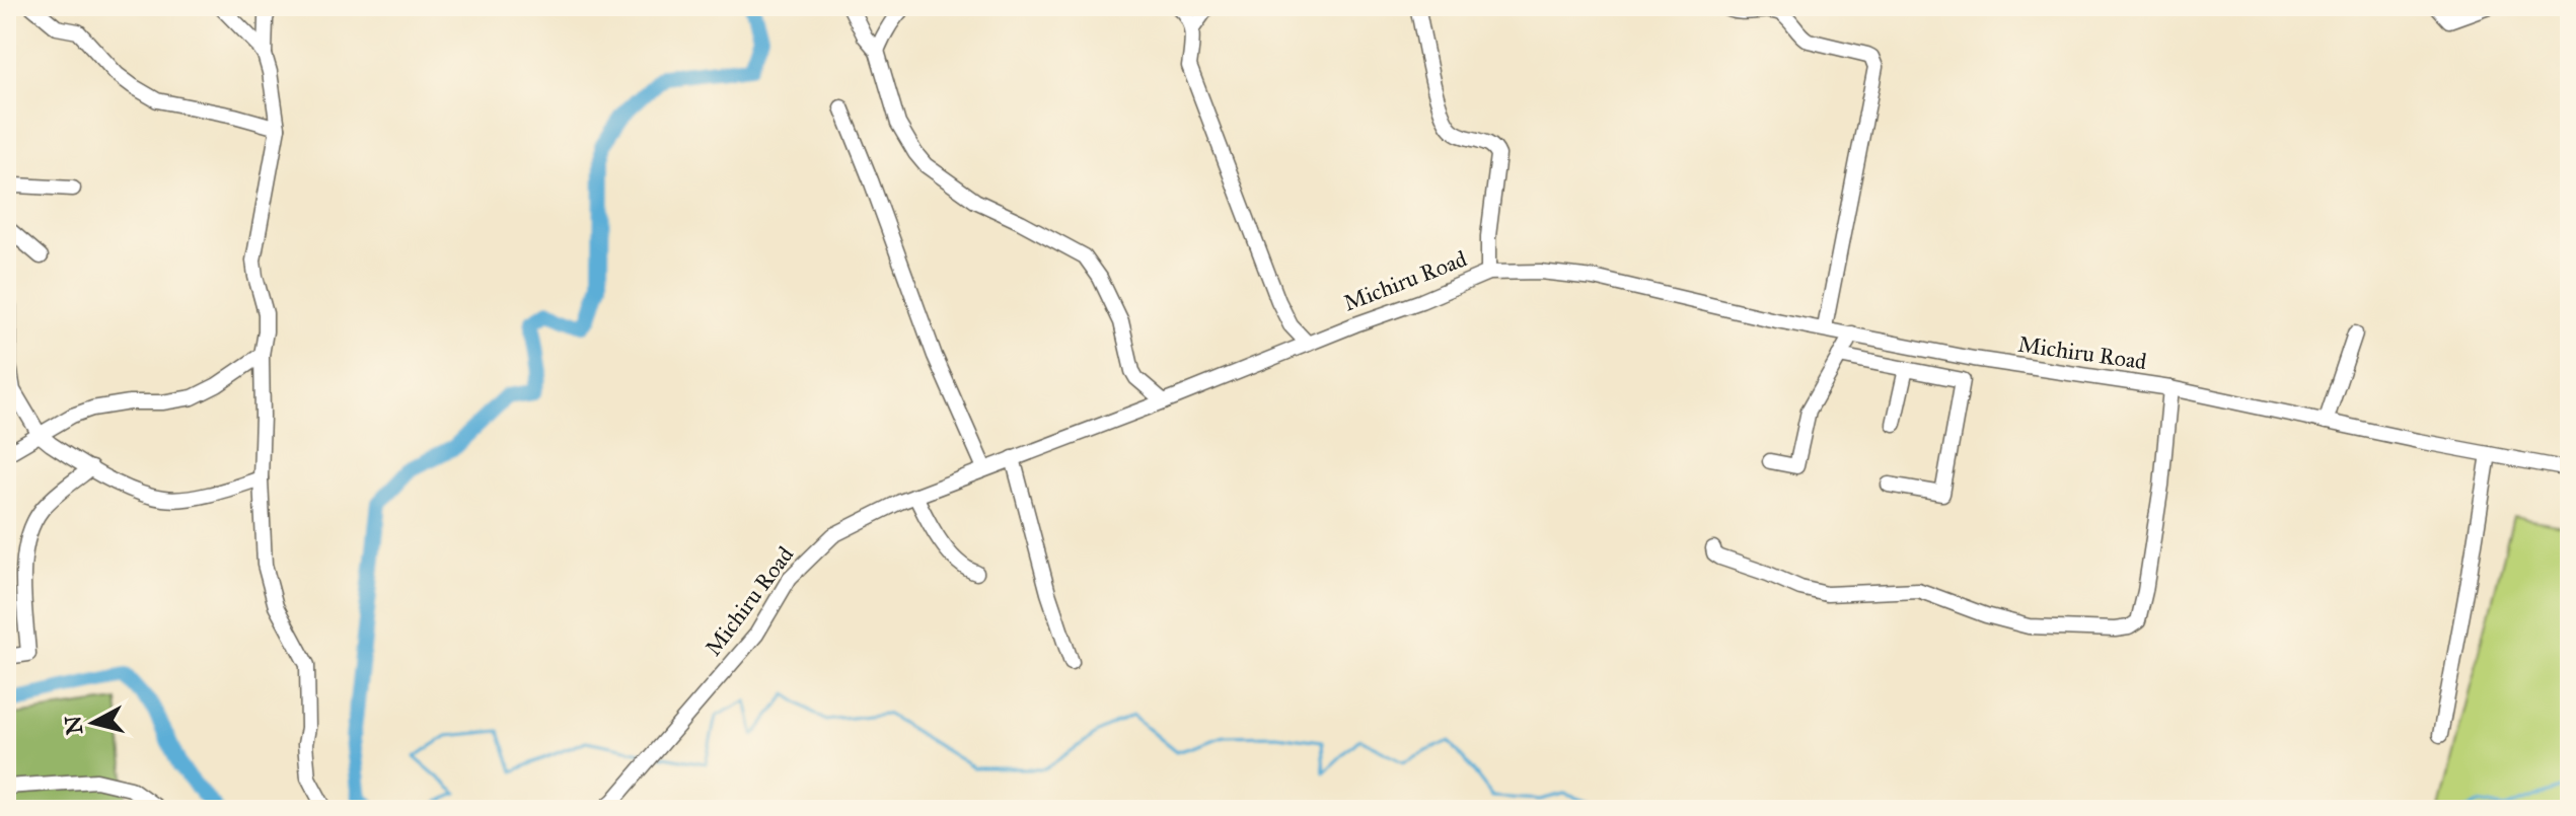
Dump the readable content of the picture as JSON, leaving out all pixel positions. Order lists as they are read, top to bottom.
{
  "streets": {
    "street": ["Michiru Road"]
  },
  "north": "left"
}
